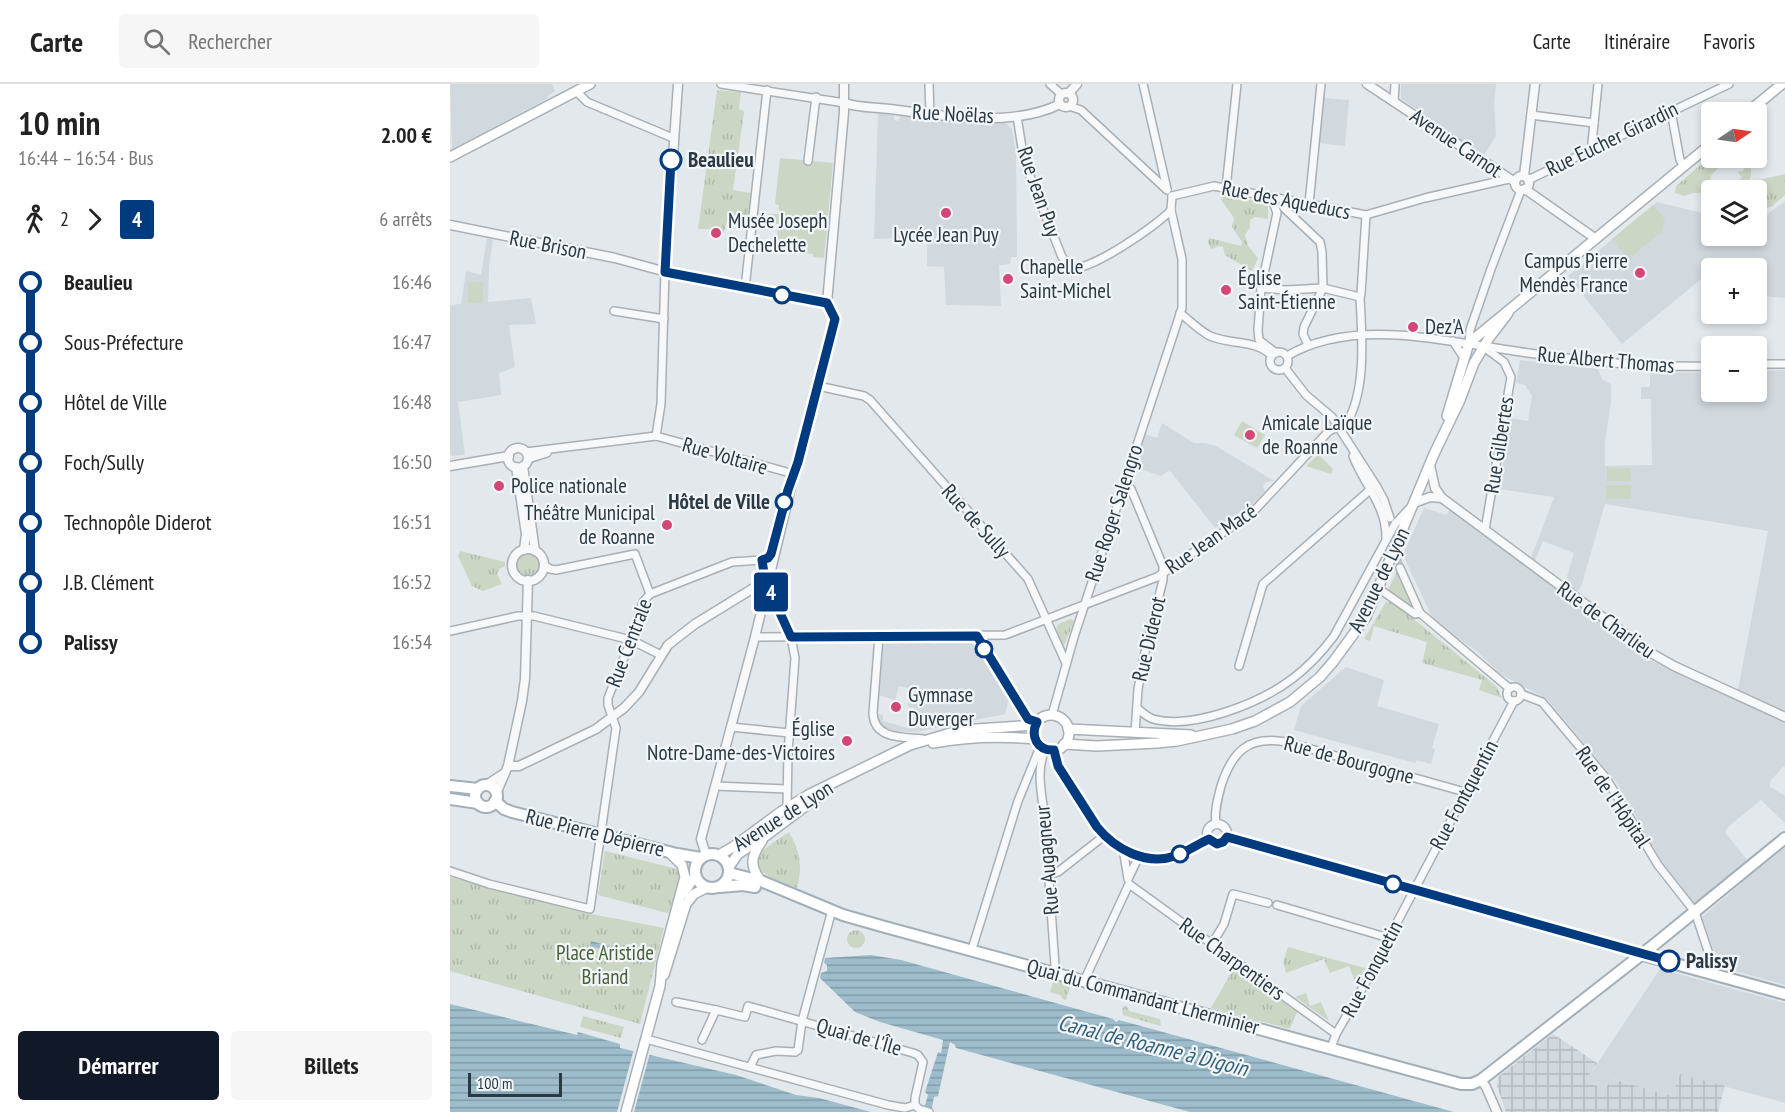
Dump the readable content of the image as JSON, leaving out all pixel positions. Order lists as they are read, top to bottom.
{
  "streets": {
    "main road": ["Avenue de Lyon", "Rue Pierre Dépierre", "Quai du Commandant Lherminier"],
    "street": [
      "Rue Noëlas",
      "Rue Eucher Girardin",
      "Avenue Carnot",
      "Rue Jean Puy",
      "Rue des Aqueducs",
      "Rue Brison",
      "Rue Albert Thomas",
      "Rue Gilbertes",
      "Rue Voltaire",
      "Rue Roger Salengro",
      "Rue de Sully",
      "Rue Jean Macé",
      "Rue de Charlieu",
      "Rue Diderot",
      "Rue Centrale",
      "Rue de Bourgogne",
      "Rue Fontquentin",
      "Rue de l'Hôpital",
      "Rue Augagneur",
      "Rue Charpentiers",
      "Rue Fonquetin",
      "Quai de l'Île"
    ]
  },
  "crossings": [
    ["Rue Noëlas", "Rue Jean Puy"],
    ["Rue Eucher Girardin", "Avenue Carnot"],
    ["Rue Eucher Girardin", "Rue des Aqueducs"],
    ["Rue Jean Puy", "Rue Roger Salengro"],
    ["Rue des Aqueducs", "Rue Roger Salengro"],
    ["Rue Albert Thomas", "Rue Gilbertes"],
    ["Rue Albert Thomas", "Avenue de Lyon"],
    ["Rue Gilbertes", "Avenue de Lyon"],
    ["Rue Gilbertes", "Rue de Charlieu"],
    ["Rue Roger Salengro", "Rue de Sully"],
    ["Rue Roger Salengro", "Rue Jean Macé"],
    ["Rue Roger Salengro", "Avenue de Lyon"],
    ["Rue Roger Salengro", "Rue Diderot"],
    ["Rue Roger Salengro", "Rue Augagneur"],
    ["Rue de Sully", "Rue Jean Macé"],
    ["Rue Jean Macé", "Rue Diderot"],
    ["Avenue de Lyon", "Rue Diderot"],
    ["Avenue de Lyon", "Rue Pierre Dépierre"],
    ["Avenue de Lyon", "Rue Augagneur"],
    ["Avenue de Lyon", "Quai du Commandant Lherminier"],
    ["Rue de Bourgogne", "Rue Fontquentin"],
    ["Rue Fontquentin", "Rue de l'Hôpital"],
    ["Rue Fontquentin", "Rue Fonquetin"],
    ["Rue Pierre Dépierre", "Quai du Commandant Lherminier"],
    ["Rue Augagneur", "Quai du Commandant Lherminier"],
    ["Rue Charpentiers", "Rue Fonquetin"],
    ["Rue Fonquetin", "Quai du Commandant Lherminier"]
  ],
  "water": ["Canal de Roanne à Digoin"],
  "parks": ["Place Aristide Briand"],
  "places": [
    "Beaulieu",
    "Lycée Jean Puy",
    "Musée Joseph Dechelette",
    "Campus Pierre Mendès France",
    "Chapelle Saint-Michel",
    "Église Saint-Étienne",
    "Dez'A",
    "Amicale Laïque de Roanne",
    "Police nationale",
    "Hôtel de Ville",
    "Théâtre Municipal de Roanne",
    "Gymnase Duverger",
    "Église Notre-Dame-des-Victoires",
    "Palissy"
  ],
  "lines": ["bus line 4"],
  "scale_bar": "100 m",
  "north": "right",
  "page": {
    "header": "Carte",
    "search": "Rechercher",
    "nav": ["Carte", "Itinéraire", "Favoris"],
    "heading": ["10 min", "16:44 – 16:54 · Bus", "2.00 €"],
    "on_map": "4",
    "map_buttons": ["+", "−"],
    "legs": ["2", "4", "6 arrêts"],
    "list": [
      {
        "name": "Beaulieu",
        "value": "16:46"
      },
      {
        "name": "Sous-Préfecture",
        "value": "16:47"
      },
      {
        "name": "Hôtel de Ville",
        "value": "16:48"
      },
      {
        "name": "Foch/Sully",
        "value": "16:50"
      },
      {
        "name": "Technopôle Diderot",
        "value": "16:51"
      },
      {
        "name": "J.B. Clément",
        "value": "16:52"
      },
      {
        "name": "Palissy",
        "value": "16:54"
      }
    ],
    "buttons": ["Démarrer", "Billets"],
    "scale": "100 m"
  }
}
